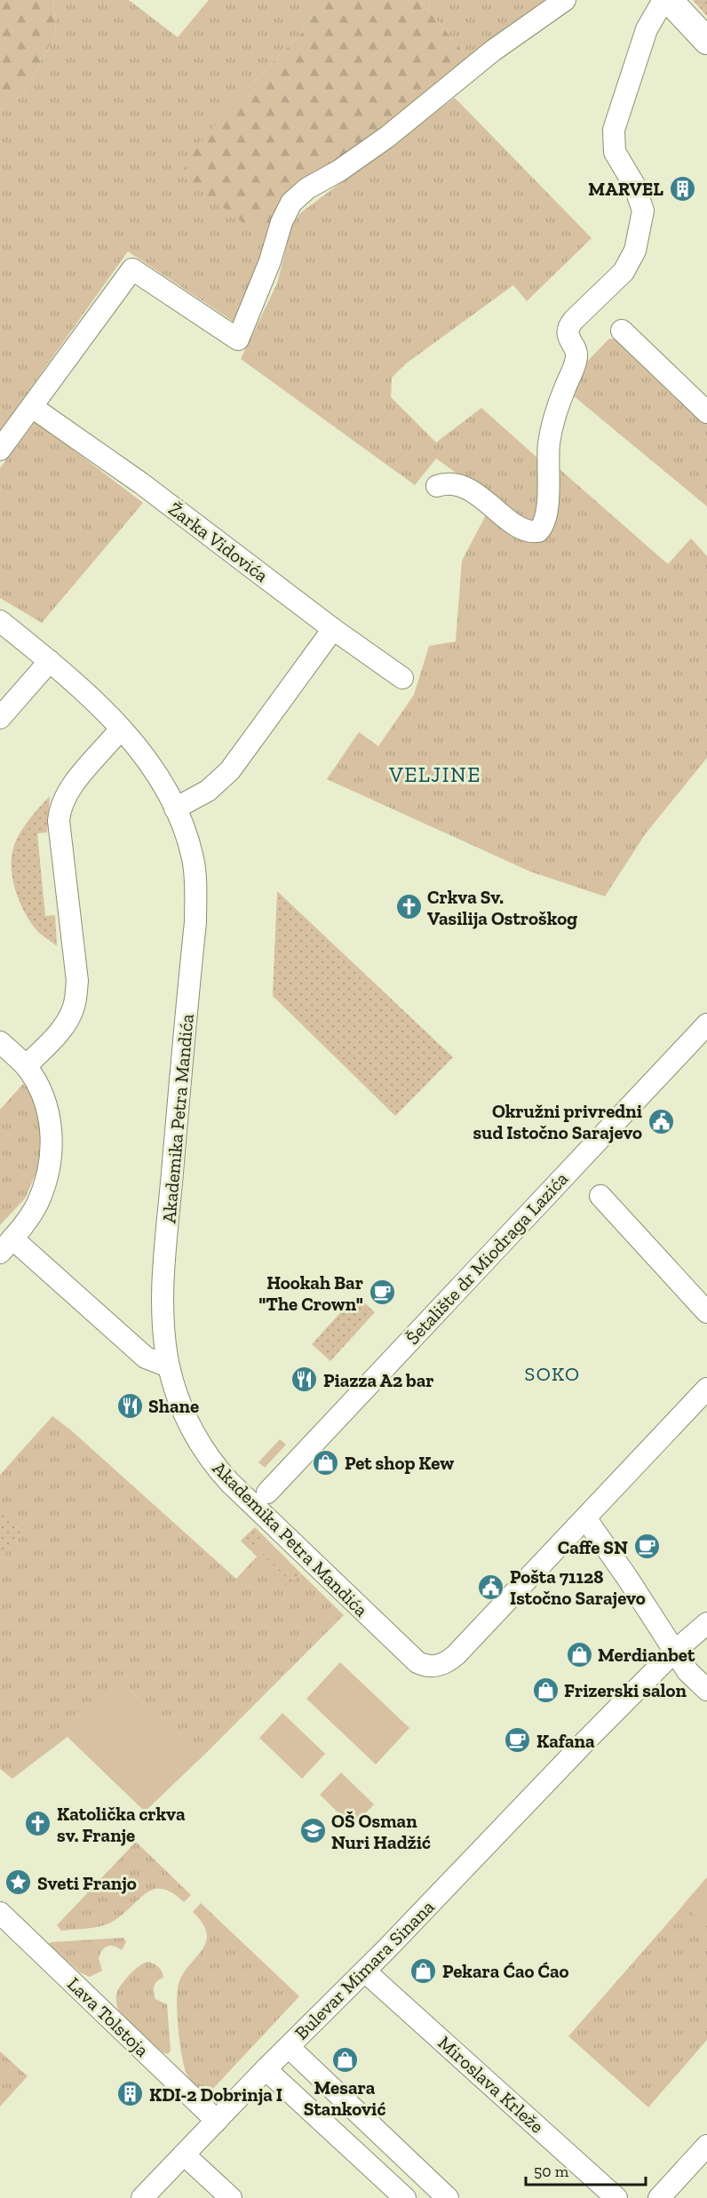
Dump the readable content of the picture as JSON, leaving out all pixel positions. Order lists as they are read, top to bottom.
{
  "streets": {
    "street": [
      "Žarka Vidovića",
      "Akademika Petra Mandića",
      "Šetalište dr Miodraga Lazića",
      "Bulevar Mimara Sinana",
      "Lava Tolstoja",
      "Miroslava Krleže"
    ]
  },
  "crossings": [
    ["Bulevar Mimara Sinana", "Lava Tolstoja"],
    ["Bulevar Mimara Sinana", "Miroslava Krleže"]
  ],
  "districts": ["VELJINE", "SOKO"],
  "places": {
    "building": ["MARVEL", "KDI-2 Dobrinja I"],
    "church": ["Crkva Sv. Vasilija Ostroškog", "Katolička crkva sv. Franje"],
    "public building": ["Okružni privredni sud Istočno Sarajevo", "Pošta 71128 Istočno Sarajevo"],
    "cafe": ["Hookah Bar \"The Crown\"", "Caffe SN", "Kafana"],
    "restaurant": ["Piazza A2 bar", "Shane"],
    "shop": [
      "Pet shop Kew",
      "Merdianbet",
      "Frizerski salon",
      "Pekara Ćao Ćao",
      "Mesara Stanković"
    ],
    "school or university": ["OŠ Osman Nuri Hadžić"],
    "place": ["Sveti Franjo"]
  },
  "scale_bar": "50 m"
}
